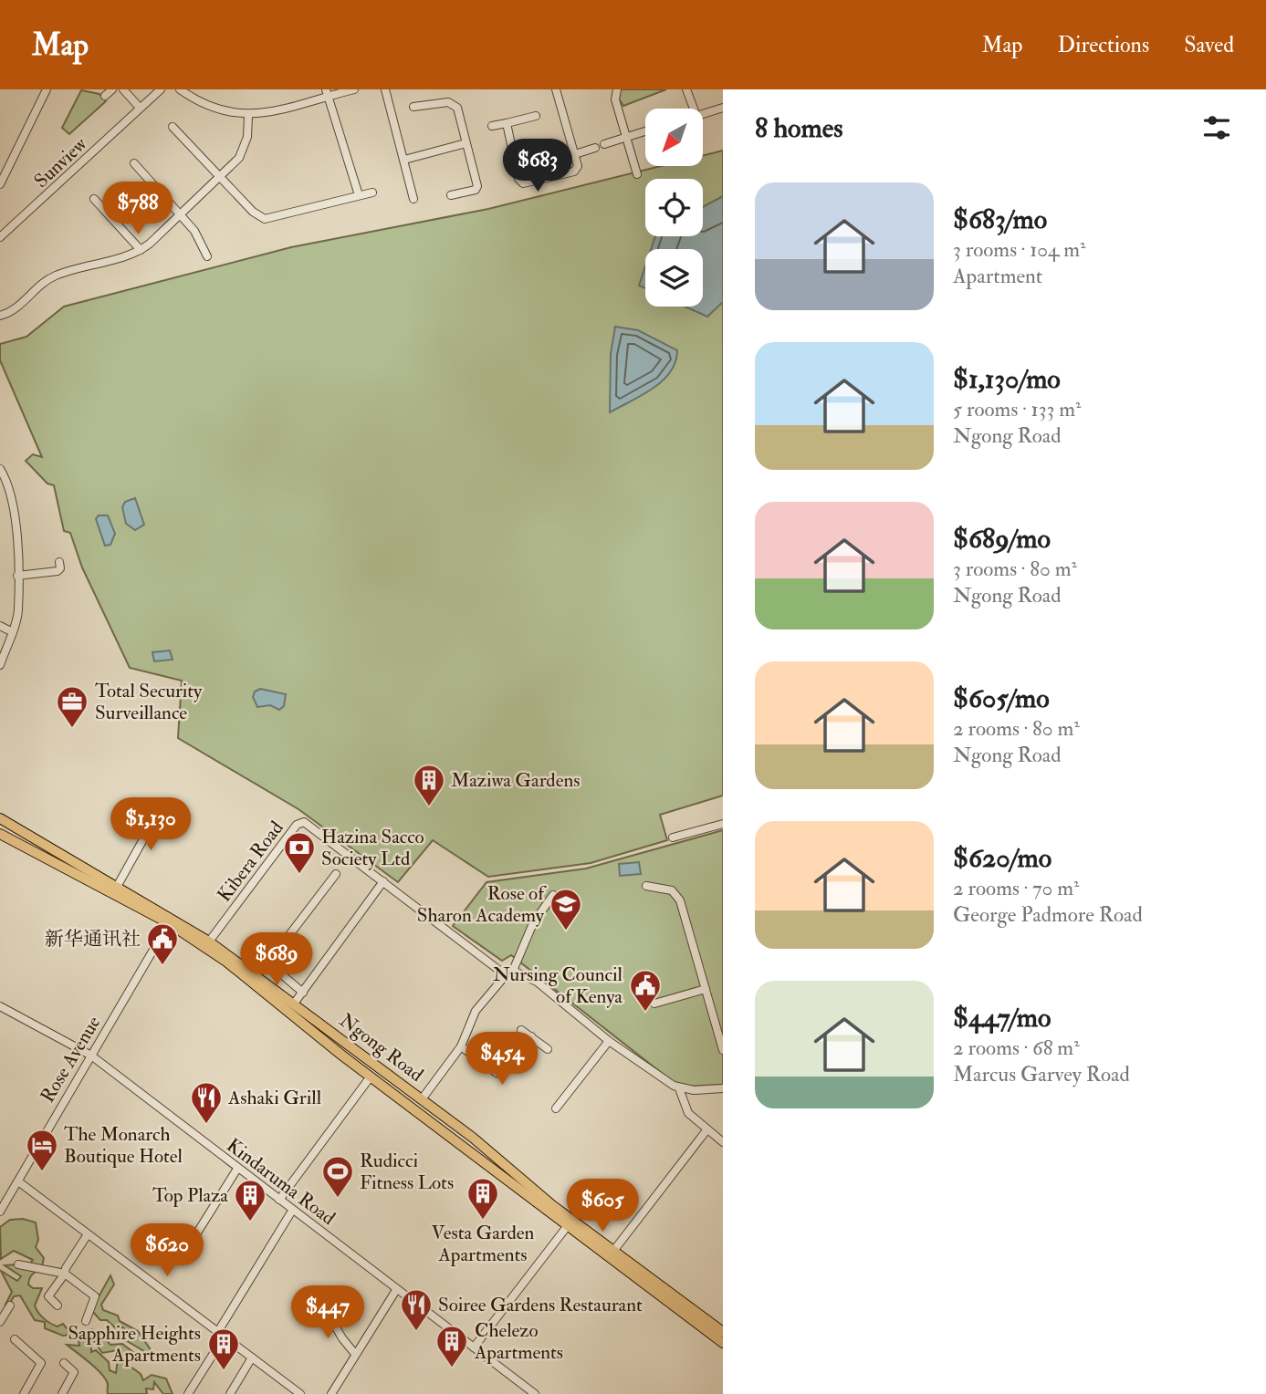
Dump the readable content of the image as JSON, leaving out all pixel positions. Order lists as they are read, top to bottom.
{
  "streets": {
    "main road": ["Ngong Road"],
    "street": [
      "Sunview",
      "Kibera Road",
      "Rose Avenue",
      "Kindaruma Road"
    ]
  },
  "crossings": [
    ["Kibera Road", "Ngong Road"],
    ["Ngong Road", "Rose Avenue"],
    ["Rose Avenue", "Kindaruma Road"]
  ],
  "places": {
    "office": ["Total Security Surveillance"],
    "building": [
      "Maziwa Gardens",
      "Vesta Garden Apartments",
      "Top Plaza",
      "Chelezo Apartments",
      "Sapphire Heights Apartments"
    ],
    "bank": ["Hazina Sacco Society Ltd"],
    "school or university": ["Rose of Sharon Academy"],
    "public building": ["新华通讯社", "Nursing Council of Kenya"],
    "restaurant": ["Ashaki Grill", "Soiree Gardens Restaurant"],
    "hotel": ["The Monarch Boutique Hotel"],
    "sports": ["Rudicci Fitness Lots"]
  },
  "north": "bottom left",
  "page": {
    "header": "Map",
    "nav": ["Map", "Directions", "Saved"],
    "heading": "8 homes",
    "price": [
      "$683",
      "$788",
      "$1,130",
      "$689",
      "$454",
      "$605",
      "$620",
      "$447"
    ],
    "list": [
      {
        "name": "$683/mo",
        "note": "3 rooms · 104 m² · Apartment"
      },
      {
        "name": "$1,130/mo",
        "note": "5 rooms · 133 m² · Ngong Road"
      },
      {
        "name": "$689/mo",
        "note": "3 rooms · 80 m² · Ngong Road"
      },
      {
        "name": "$605/mo",
        "note": "2 rooms · 80 m² · Ngong Road"
      },
      {
        "name": "$620/mo",
        "note": "2 rooms · 70 m² · George Padmore Road"
      },
      {
        "name": "$447/mo",
        "note": "2 rooms · 68 m² · Marcus Garvey Road"
      }
    ]
  }
}
